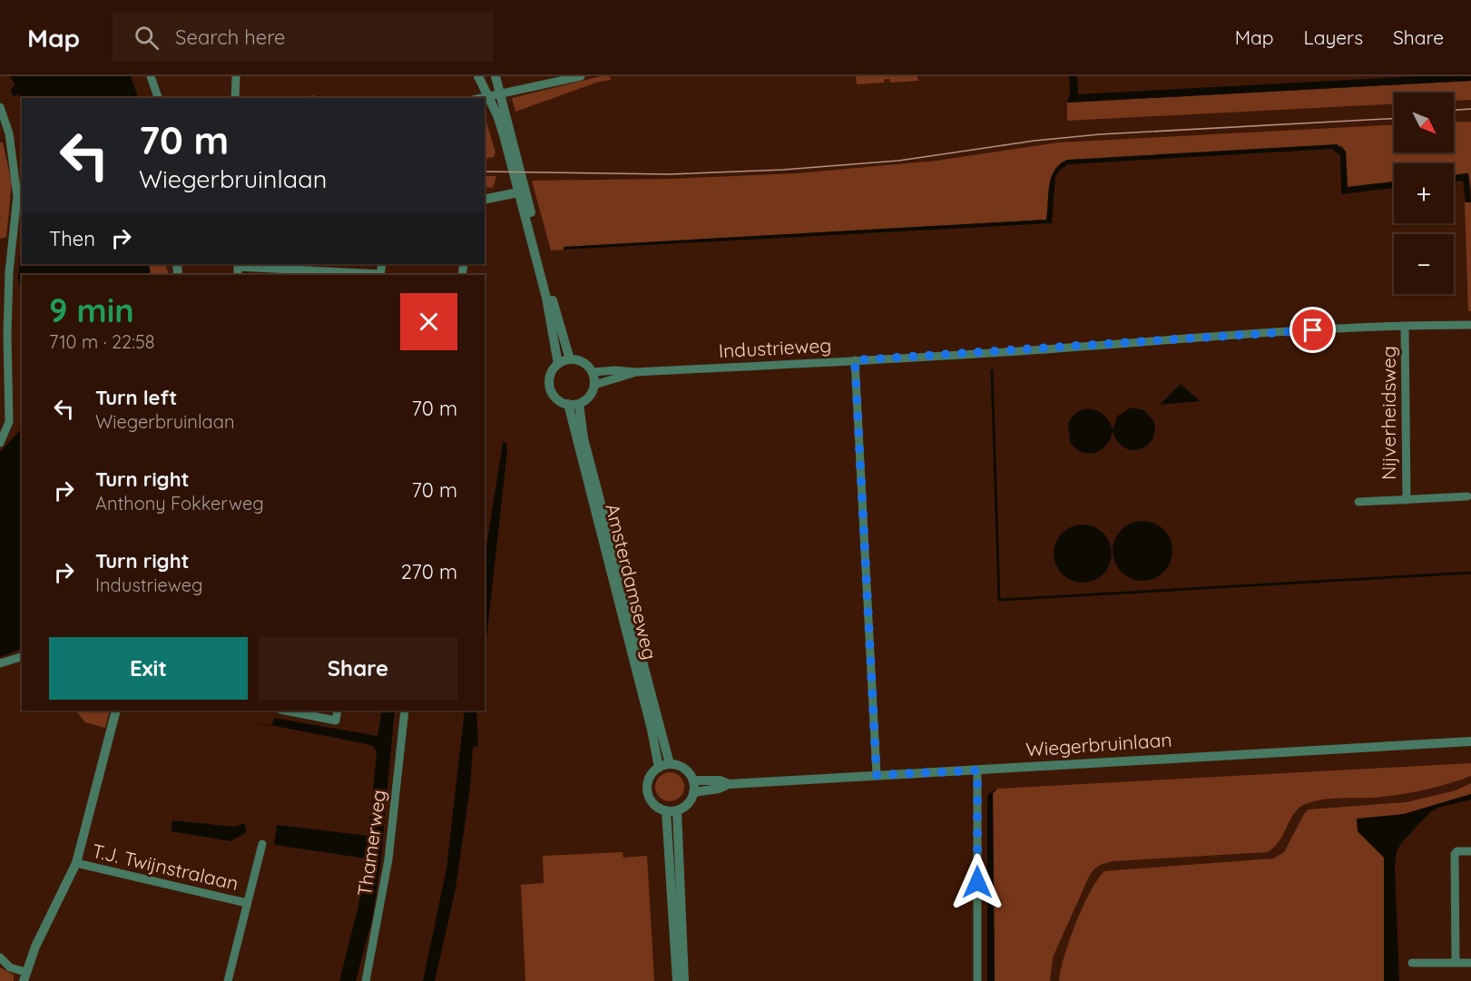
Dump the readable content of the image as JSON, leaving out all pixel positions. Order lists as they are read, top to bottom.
{
  "streets": {
    "street": [
      "Industrieweg",
      "Nijverheidsweg",
      "Amsterdamseweg",
      "Wiegerbruinlaan",
      "Thamerweg",
      "T.J. Twijnstralaan"
    ]
  },
  "crossings": [
    ["Industrieweg", "Nijverheidsweg"],
    ["Industrieweg", "Amsterdamseweg"],
    ["Amsterdamseweg", "Wiegerbruinlaan"]
  ],
  "north": "bottom right",
  "page": {
    "header": "Map",
    "search": "Search here",
    "nav": ["Map", "Layers", "Share"],
    "map_buttons": ["+", "−"],
    "turn": ["70 m", "Wiegerbruinlaan"],
    "then": "Then",
    "heading": ["9 min", "710 m · 22:58"],
    "list": [
      {
        "name": "Turn left",
        "note": "Wiegerbruinlaan",
        "value": "70 m"
      },
      {
        "name": "Turn right",
        "note": "Anthony Fokkerweg",
        "value": "70 m"
      },
      {
        "name": "Turn right",
        "note": "Industrieweg",
        "value": "270 m"
      }
    ],
    "buttons": ["Exit", "Share"]
  }
}
